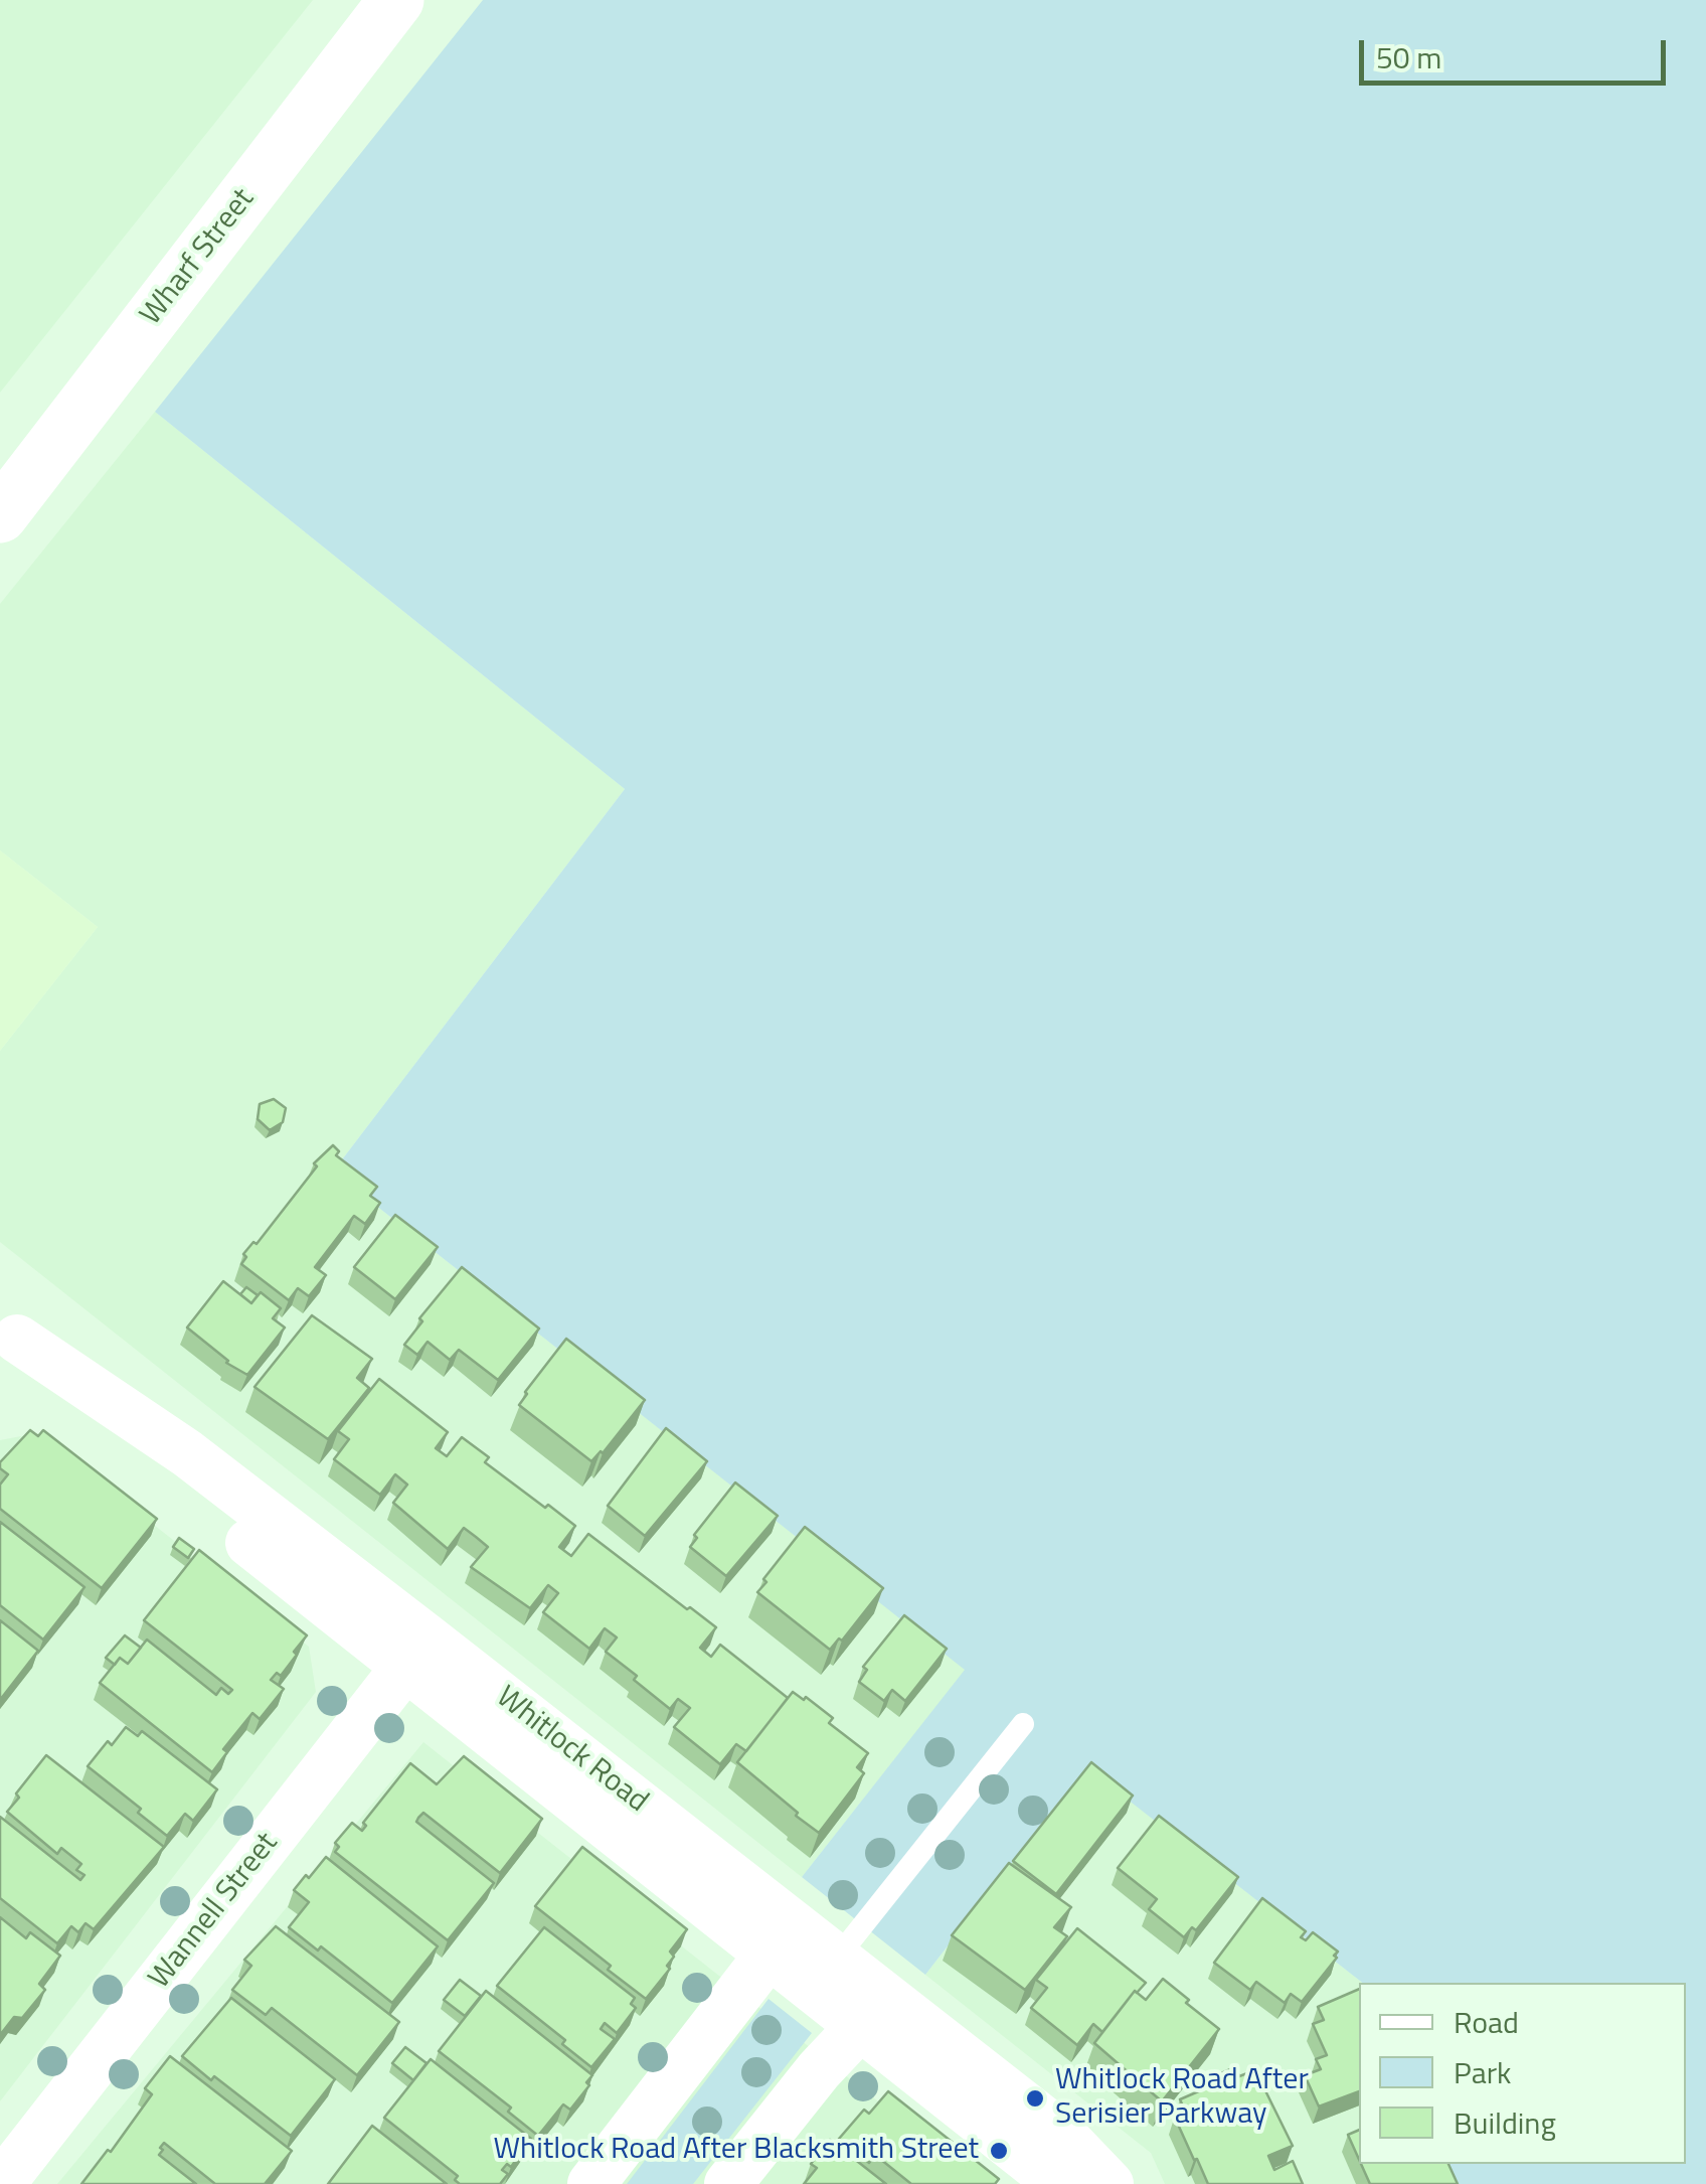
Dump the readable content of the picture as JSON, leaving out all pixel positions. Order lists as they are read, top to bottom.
{
  "streets": {
    "street": ["Wharf Street", "Whitlock Road", "Wannell Street"]
  },
  "crossings": [
    ["Whitlock Road", "Wannell Street"]
  ],
  "places": ["Whitlock Road After Serisier Parkway", "Whitlock Road After Blacksmith Street"],
  "legend": ["Road", "Park", "Building"],
  "scale_bar": "50 m"
}
